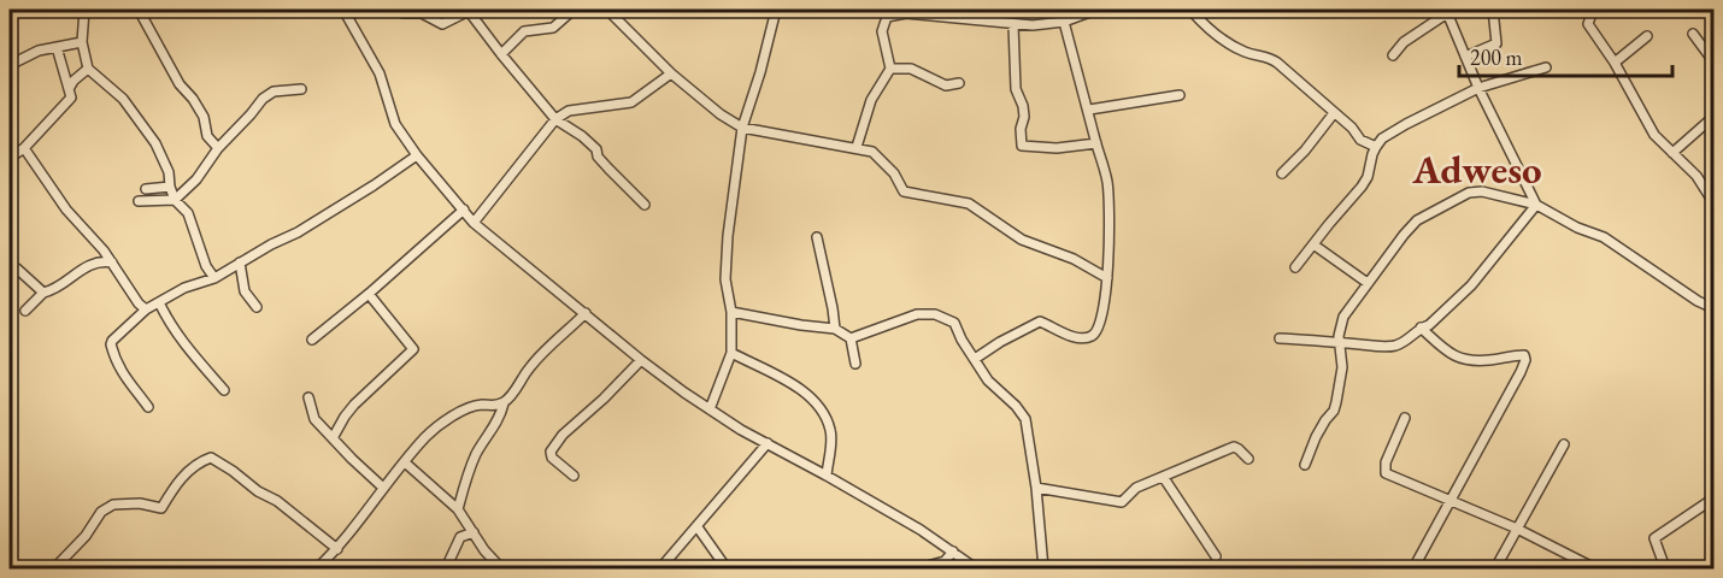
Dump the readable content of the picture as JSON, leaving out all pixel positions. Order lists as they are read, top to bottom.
{
  "districts": ["Adweso"],
  "scale_bar": "200 m"
}
